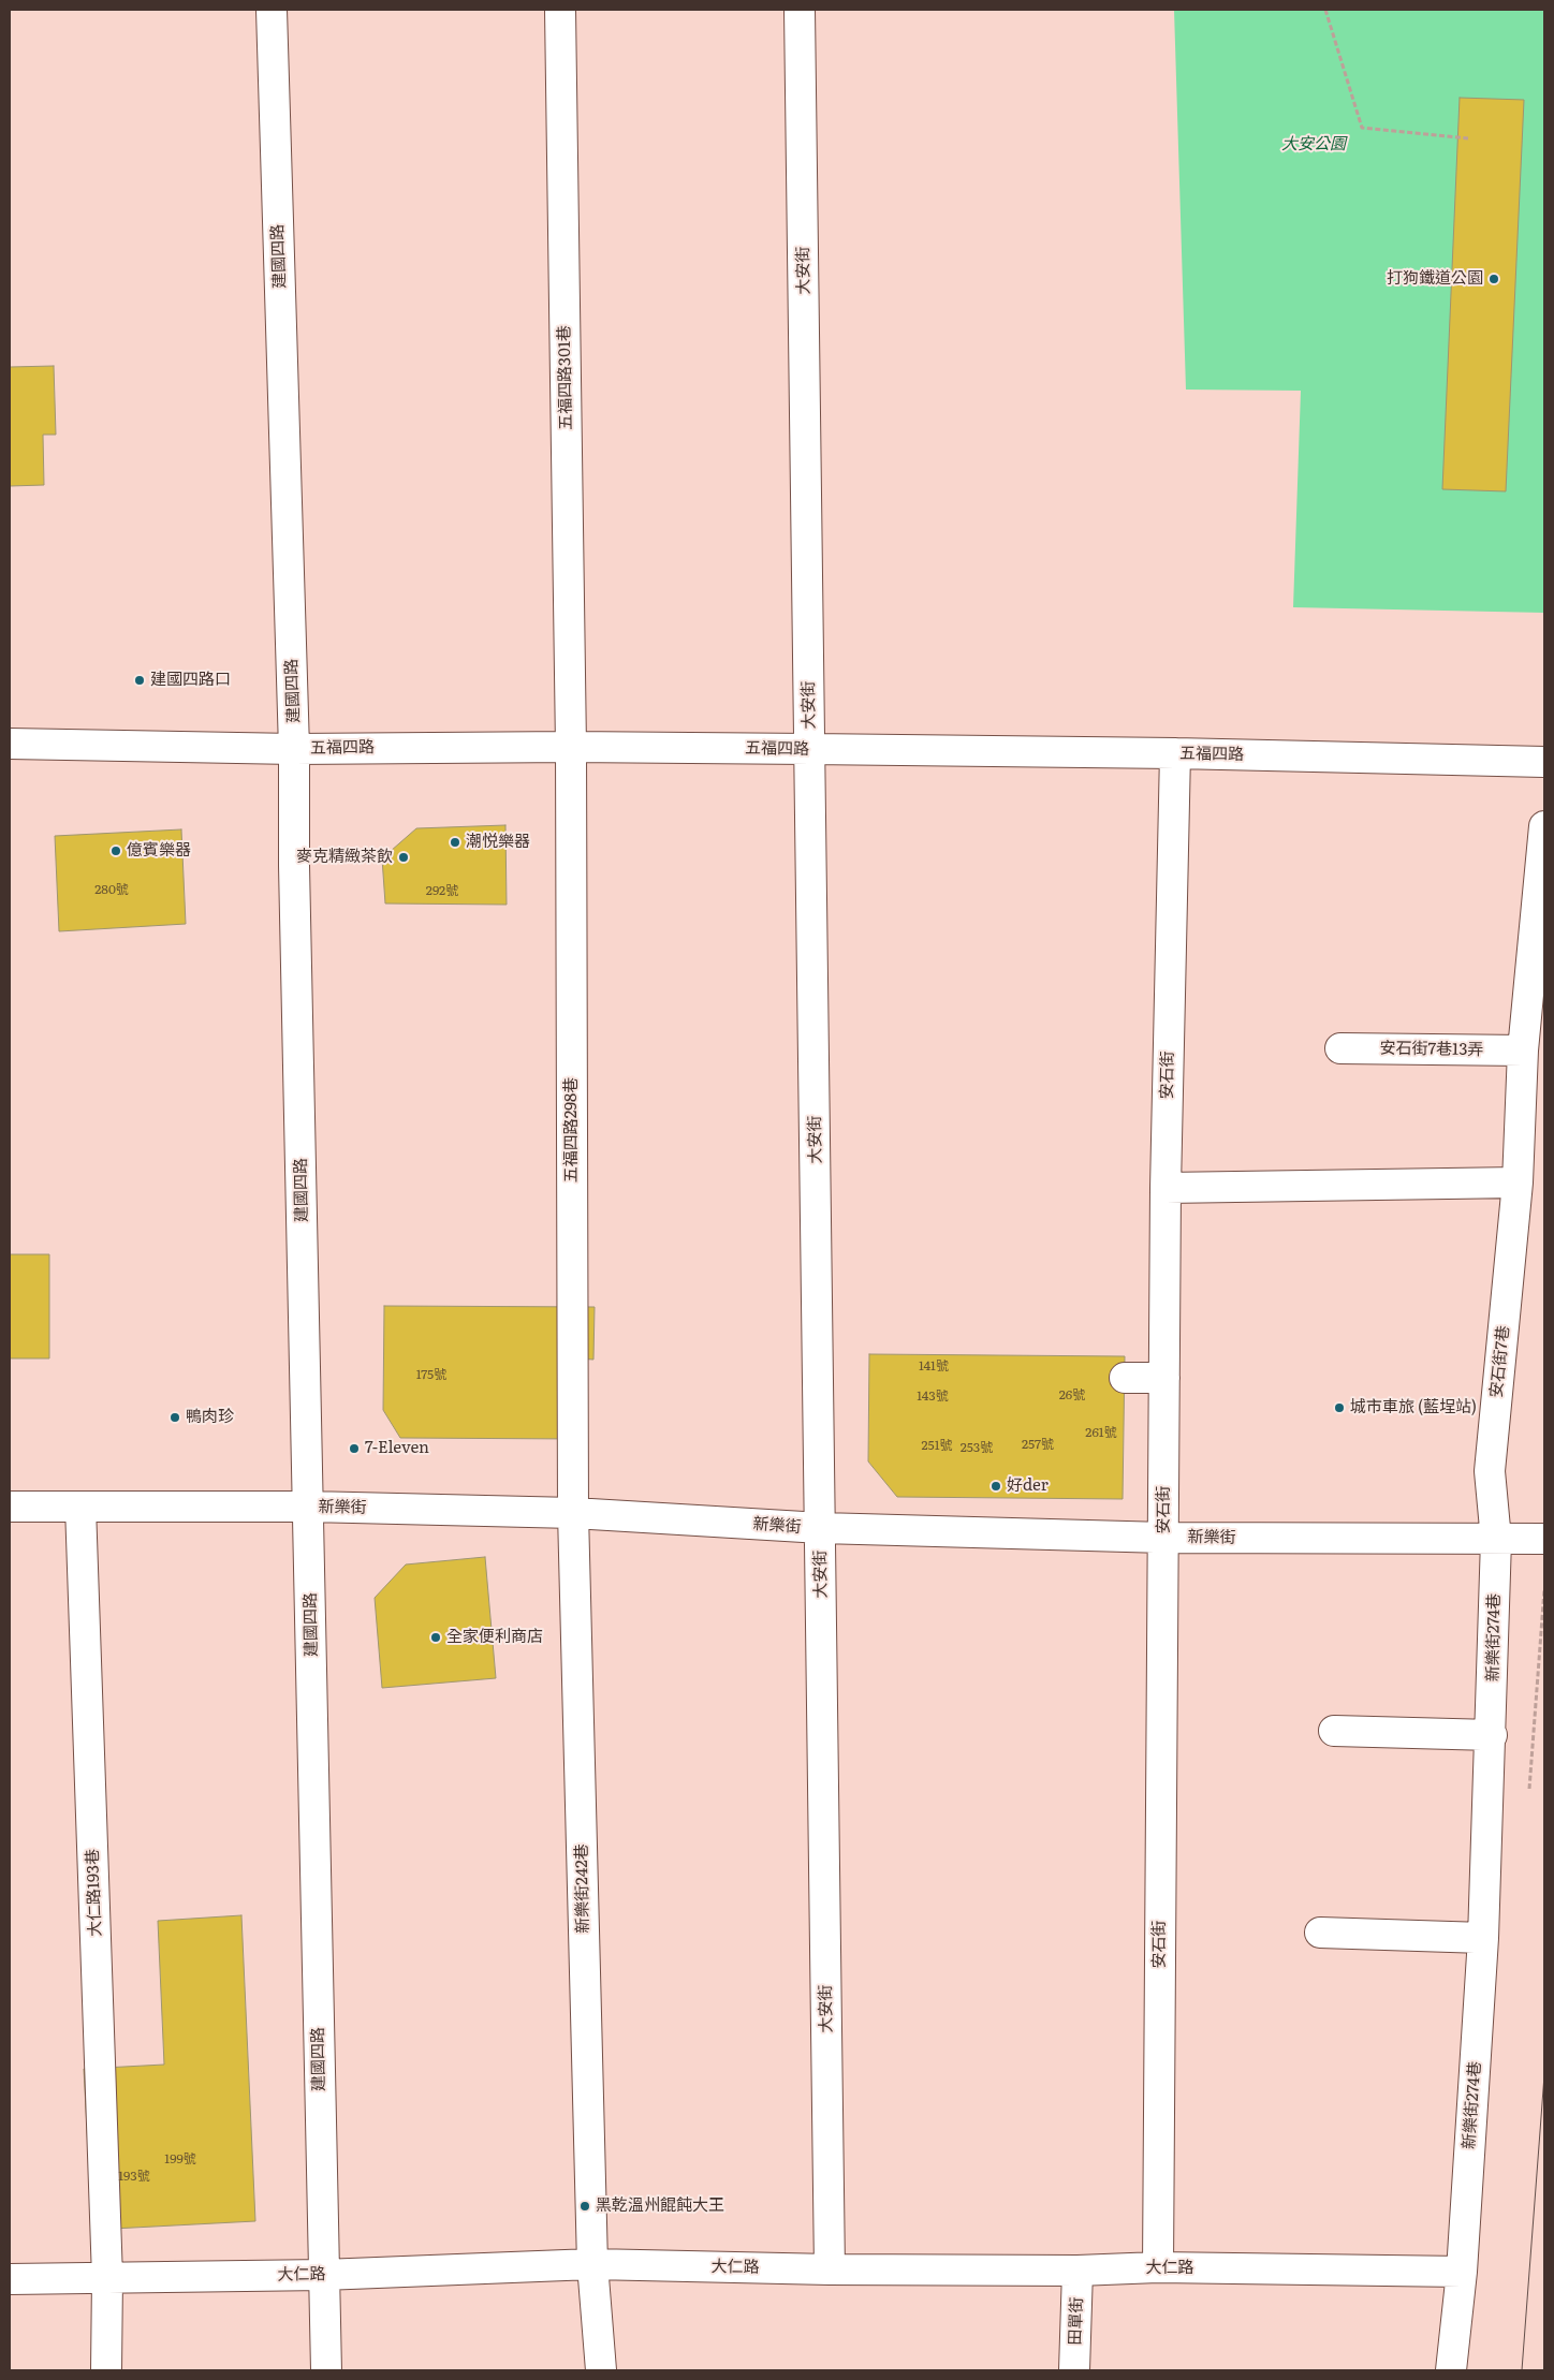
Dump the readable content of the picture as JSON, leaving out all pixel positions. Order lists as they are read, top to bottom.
{
  "streets": {
    "street": [
      "建國四路",
      "大安街",
      "五福四路301巷",
      "五福四路",
      "安石街7巷13弄",
      "安石街",
      "五福四路298巷",
      "安石街7巷",
      "新樂街",
      "新樂街274巷",
      "新樂街242巷",
      "大仁路193巷",
      "大仁路",
      "田單街"
    ]
  },
  "crossings": [
    ["建國四路", "五福四路"],
    ["建國四路", "新樂街"],
    ["建國四路", "大仁路"],
    ["大安街", "五福四路"],
    ["大安街", "新樂街"],
    ["大安街", "大仁路"],
    ["五福四路301巷", "五福四路"],
    ["五福四路301巷", "五福四路298巷"],
    ["五福四路", "安石街"],
    ["五福四路", "五福四路298巷"],
    ["安石街7巷13弄", "安石街7巷"],
    ["安石街", "新樂街"],
    ["安石街", "大仁路"],
    ["五福四路298巷", "新樂街"],
    ["五福四路298巷", "新樂街242巷"],
    ["安石街7巷", "新樂街"],
    ["安石街7巷", "新樂街274巷"],
    ["新樂街", "新樂街274巷"],
    ["新樂街", "新樂街242巷"],
    ["新樂街", "大仁路193巷"],
    ["新樂街274巷", "大仁路"],
    ["新樂街242巷", "大仁路"],
    ["大仁路193巷", "大仁路"],
    ["大仁路", "田單街"]
  ],
  "parks": ["大安公園"],
  "places": [
    "打狗鐵道公園",
    "建國四路口",
    "潮悦樂器",
    "億賓樂器",
    "麥克精緻茶飲",
    "城市車旅 (藍埕站)",
    "鴨肉珍",
    "7-Eleven",
    "好der",
    "全家便利商店",
    "黑乾溫州餛飩大王"
  ],
  "house_numbers": [
    "280號",
    "292號",
    "141號",
    "175號",
    "26號",
    "143號",
    "261號",
    "257號",
    "251號",
    "253號",
    "199號",
    "193號"
  ]
}
